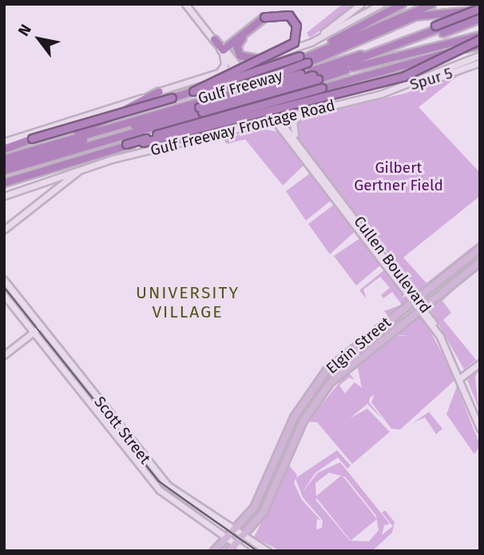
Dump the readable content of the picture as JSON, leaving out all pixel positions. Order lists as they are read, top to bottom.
{
  "streets": {
    "highway": ["Gulf Freeway"],
    "main road": [
      "Spur 5",
      "Gulf Freeway Frontage Road",
      "Cullen Boulevard",
      "Elgin Street",
      "Scott Street"
    ]
  },
  "crossings": [
    ["Spur 5", "Gulf Freeway Frontage Road"],
    ["Gulf Freeway Frontage Road", "Cullen Boulevard"],
    ["Cullen Boulevard", "Elgin Street"],
    ["Elgin Street", "Scott Street"]
  ],
  "districts": ["UNIVERSITY VILLAGE"],
  "parks": ["Gilbert Gertner Field"],
  "north": "top left"
}
